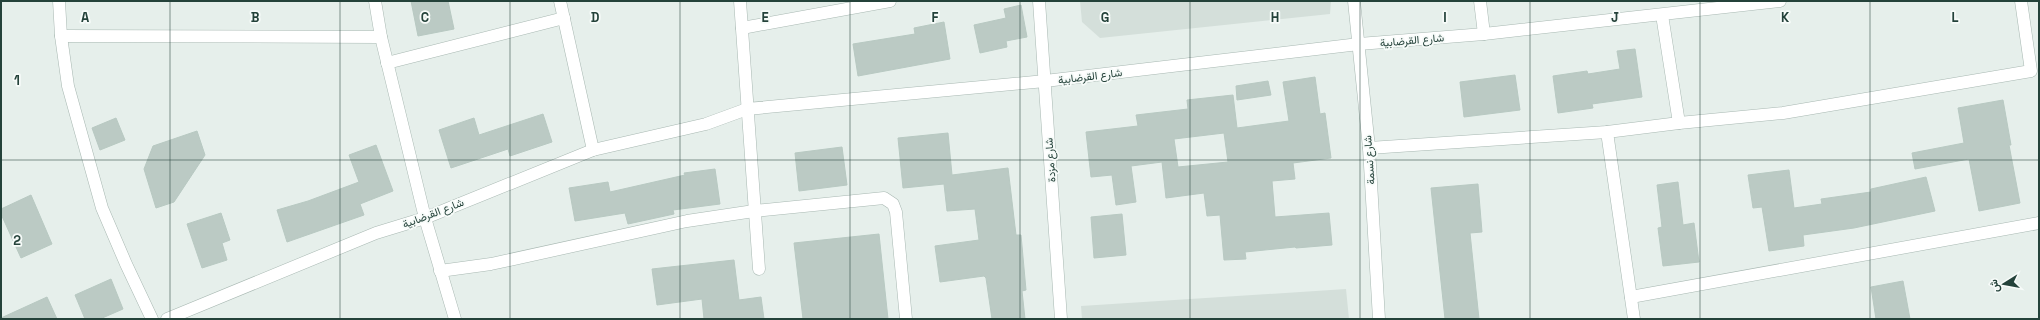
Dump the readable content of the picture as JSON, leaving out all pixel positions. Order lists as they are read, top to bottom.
{
  "streets": {
    "street": ["شارع القرضابية", "شارع مزدة", "شارع نسمة"]
  },
  "crossings": [
    ["شارع القرضابية", "شارع مزدة"],
    ["شارع القرضابية", "شارع نسمة"]
  ],
  "north": "left",
  "grid": {
    "columns": [
      "A",
      "B",
      "C",
      "D",
      "E",
      "F",
      "G",
      "H",
      "I",
      "J",
      "K",
      "L"
    ],
    "rows": ["1", "2"]
  }
}
